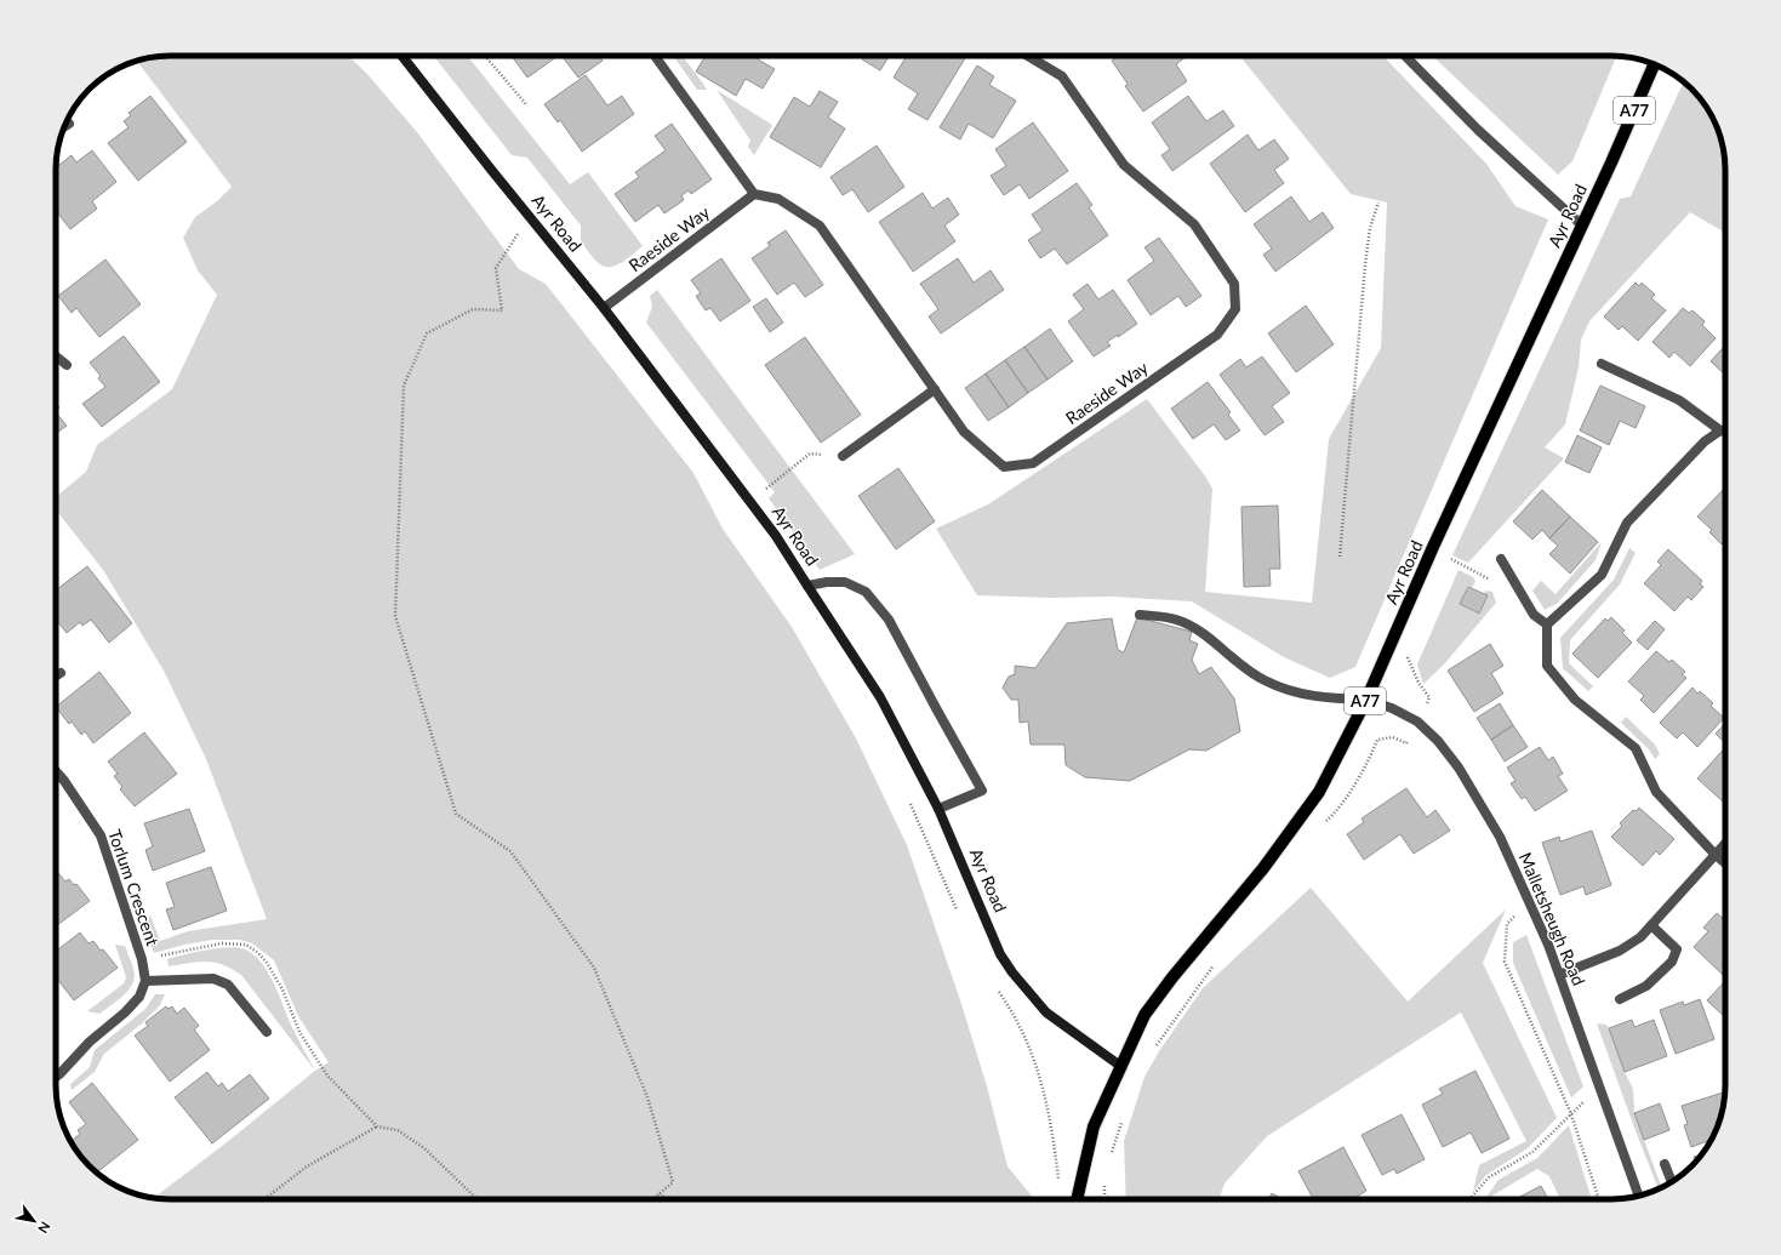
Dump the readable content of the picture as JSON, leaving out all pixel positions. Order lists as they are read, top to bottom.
{
  "streets": {
    "main road": ["A77", "Ayr Road"],
    "street": ["Raeside Way", "Torlum Crescent", "Malletsheugh Road"]
  },
  "crossings": [
    ["Ayr Road", "Raeside Way"],
    ["Ayr Road", "Malletsheugh Road"]
  ],
  "north": "bottom right"
}
